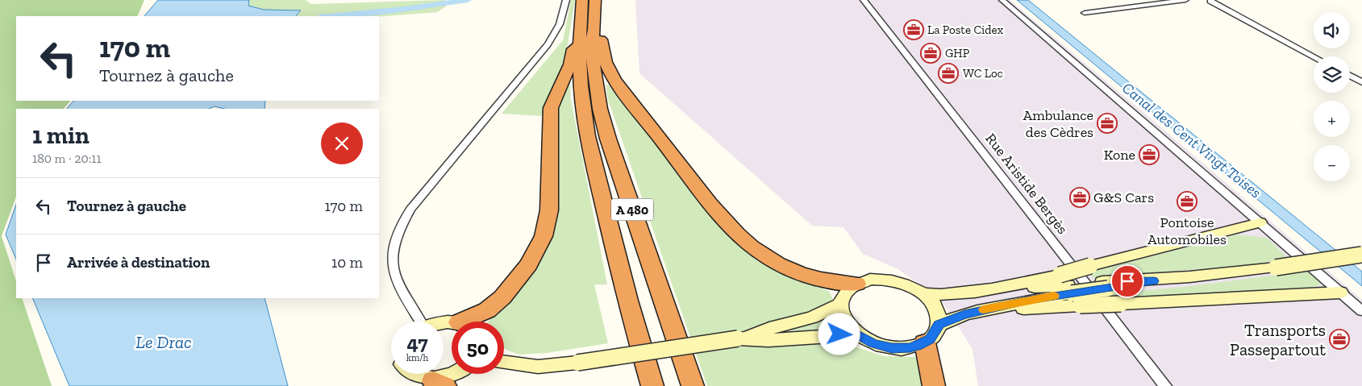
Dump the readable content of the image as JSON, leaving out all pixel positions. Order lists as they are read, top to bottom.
{
  "streets": {
    "highway": ["A 480"],
    "street": ["Rue Aristide Bergès"]
  },
  "water": ["Canal des Cent Vingt Toises", "Le Drac"],
  "places": {
    "office": [
      "La Poste Cidex",
      "GHP",
      "WC Loc",
      "Ambulance des Cèdres",
      "Kone",
      "G&S Cars",
      "Pontoise Automobiles",
      "Transports Passepartout"
    ]
  },
  "page": {
    "map_buttons": ["+", "−"],
    "turn": ["170 m", "Tournez à gauche"],
    "heading": ["1 min", "180 m · 20:11"],
    "list": [
      {
        "name": "Tournez à gauche",
        "value": "170 m"
      },
      {
        "name": "Arrivée à destination",
        "value": "10 m"
      }
    ],
    "speed": "47 km/h",
    "limit": "50"
  }
}
